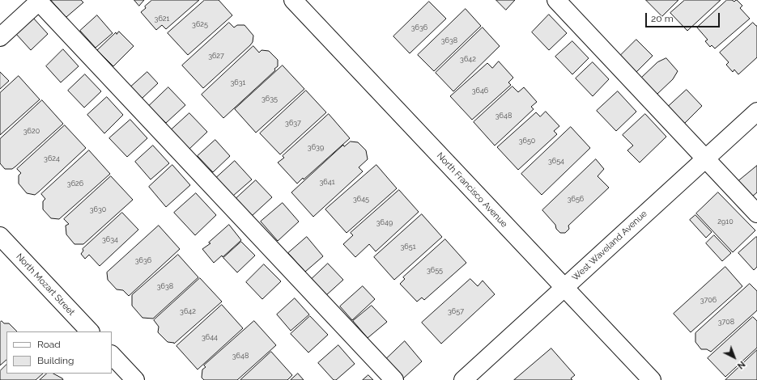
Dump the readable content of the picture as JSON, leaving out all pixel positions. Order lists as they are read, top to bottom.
{
  "streets": {
    "street": ["North Francisco Avenue", "West Waveland Avenue", "North Mozart Street"]
  },
  "crossings": [
    ["North Francisco Avenue", "West Waveland Avenue"]
  ],
  "house_numbers": [
    "3621",
    "3625",
    "3636",
    "3638",
    "3627",
    "3642",
    "3631",
    "3646",
    "3635",
    "3648",
    "3637",
    "3620",
    "3650",
    "3639",
    "3624",
    "3654",
    "3641",
    "3626",
    "3645",
    "3656",
    "3630",
    "2910",
    "3649",
    "3634",
    "3651",
    "3636",
    "3655",
    "3638",
    "3706",
    "3642",
    "3657",
    "3708",
    "3644",
    "3648"
  ],
  "legend": ["Road", "Building"],
  "scale_bar": "20 m",
  "north": "bottom right"
}
